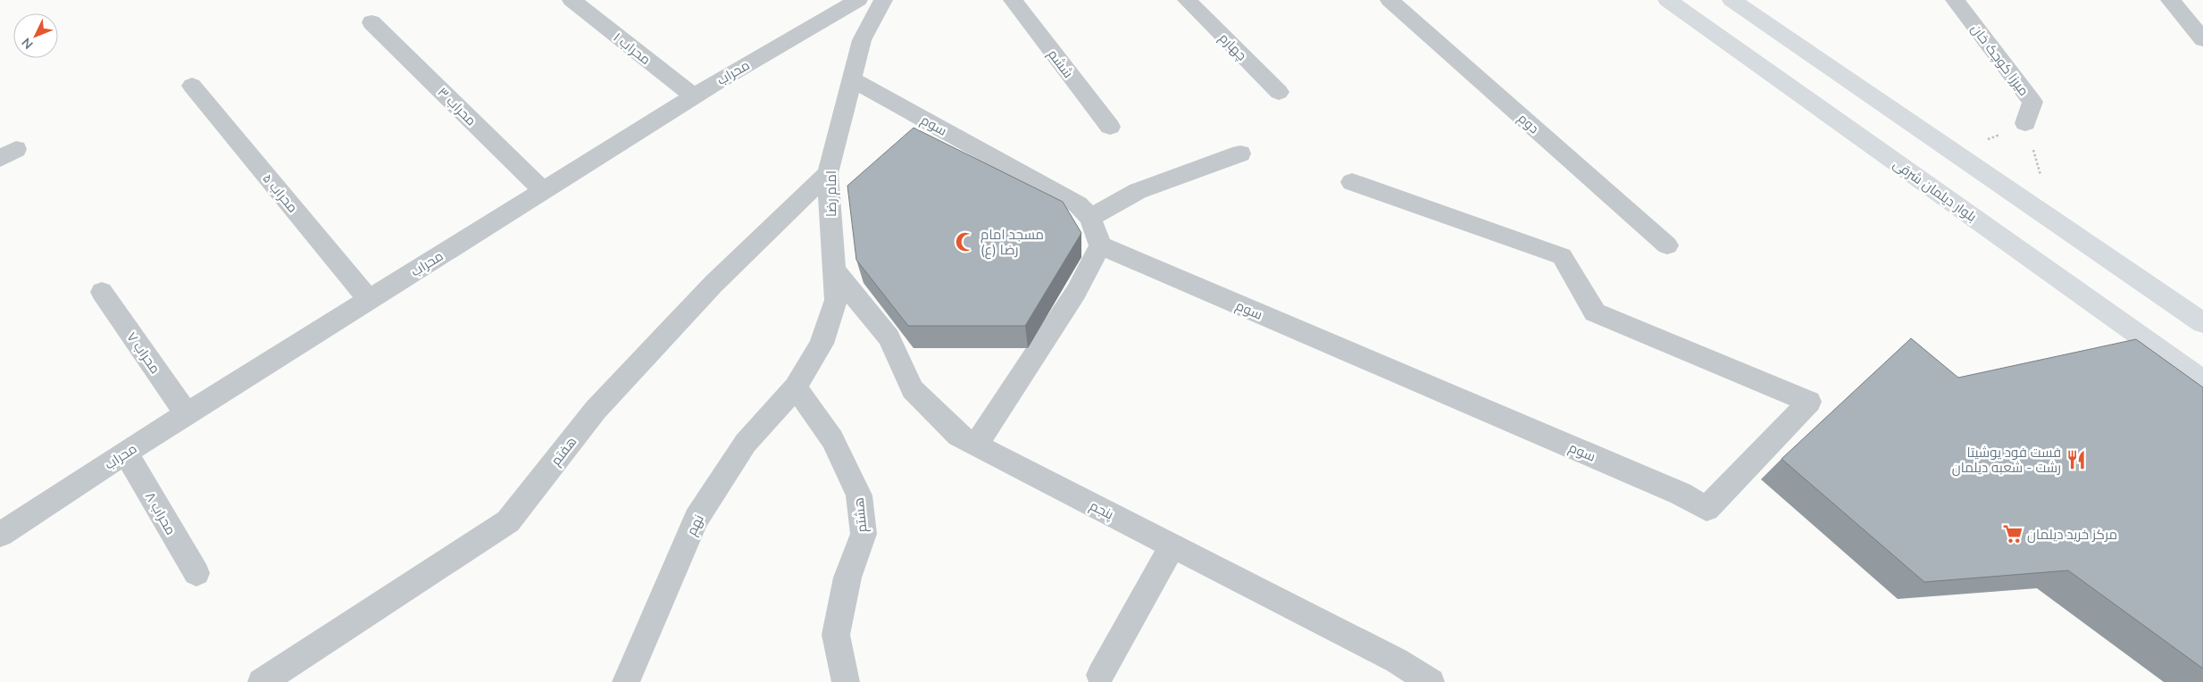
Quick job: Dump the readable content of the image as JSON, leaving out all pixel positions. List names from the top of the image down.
{
  "streets": {
    "main road": ["بلوار دیلمان شرقی"],
    "street": [
      "چهارم",
      "محراب ۱",
      "میرزا کوچک خان",
      "ششم",
      "محراب",
      "محراب ۳",
      "دوم",
      "سوم",
      "محراب ۵",
      "امام رضا",
      "محراب ۷",
      "هفتم",
      "پنجم",
      "محراب ۸",
      "هشتم",
      "نهم"
    ]
  },
  "crossings": [
    ["محراب ۱", "محراب"],
    ["محراب", "محراب ۳"],
    ["محراب", "محراب ۵"],
    ["محراب", "محراب ۷"],
    ["محراب", "محراب ۸"],
    ["سوم", "امام رضا"],
    ["امام رضا", "هفتم"],
    ["امام رضا", "پنجم"],
    ["امام رضا", "هشتم"],
    ["امام رضا", "نهم"],
    ["هشتم", "نهم"]
  ],
  "places": {
    "mosque": ["مسجد امام رضا (ع)"],
    "restaurant": ["فست فود یوشیتا رشت - شعبه دیلمان"],
    "supermarket": ["مرکز خرید دیلمان"]
  },
  "north": "bottom left"
}
